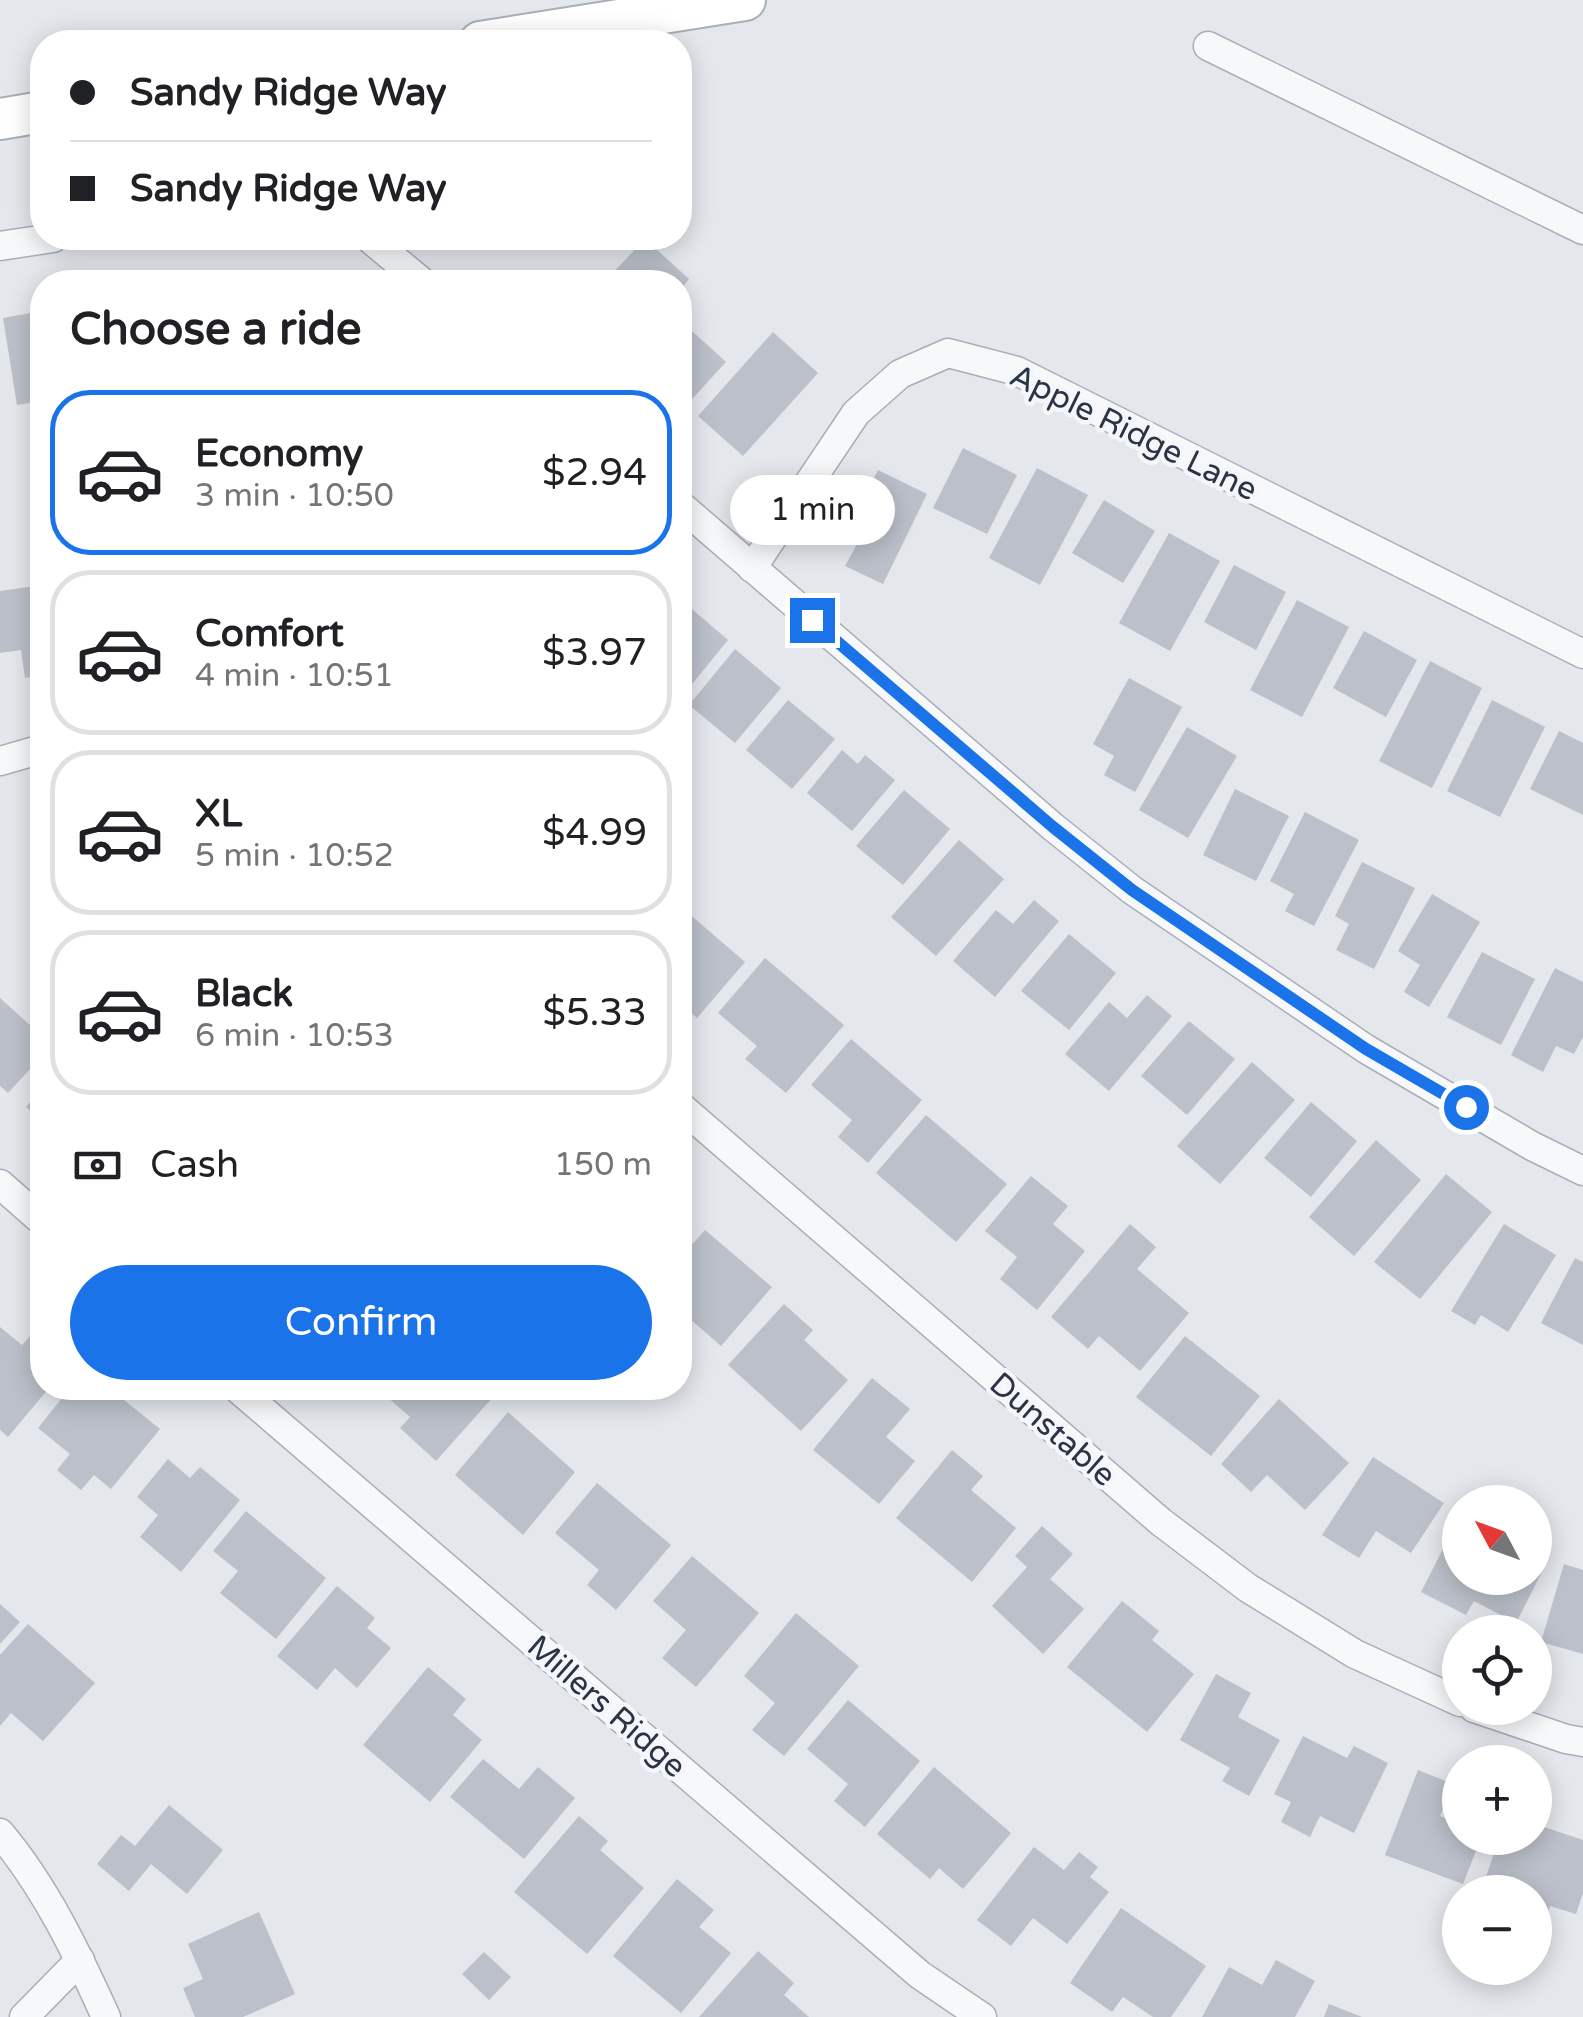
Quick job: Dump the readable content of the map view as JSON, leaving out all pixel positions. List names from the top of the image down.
{
  "streets": {
    "street": ["Apple Ridge Lane", "Dunstable", "Millers Ridge"]
  },
  "north": "top left",
  "page": {
    "banner": ["Sandy Ridge Way", "Sandy Ridge Way"],
    "heading": "Choose a ride",
    "list": [
      {
        "name": "Economy",
        "note": "3 min · 10:50",
        "value": "$2.94"
      },
      {
        "name": "Comfort",
        "note": "4 min · 10:51",
        "value": "$3.97"
      },
      {
        "name": "XL",
        "note": "5 min · 10:52",
        "value": "$4.99"
      },
      {
        "name": "Black",
        "note": "6 min · 10:53",
        "value": "$5.33"
      }
    ],
    "bubble": "1 min",
    "pay": ["Cash", "150 m"],
    "buttons": "Confirm",
    "map_buttons": ["+", "−"]
  }
}
